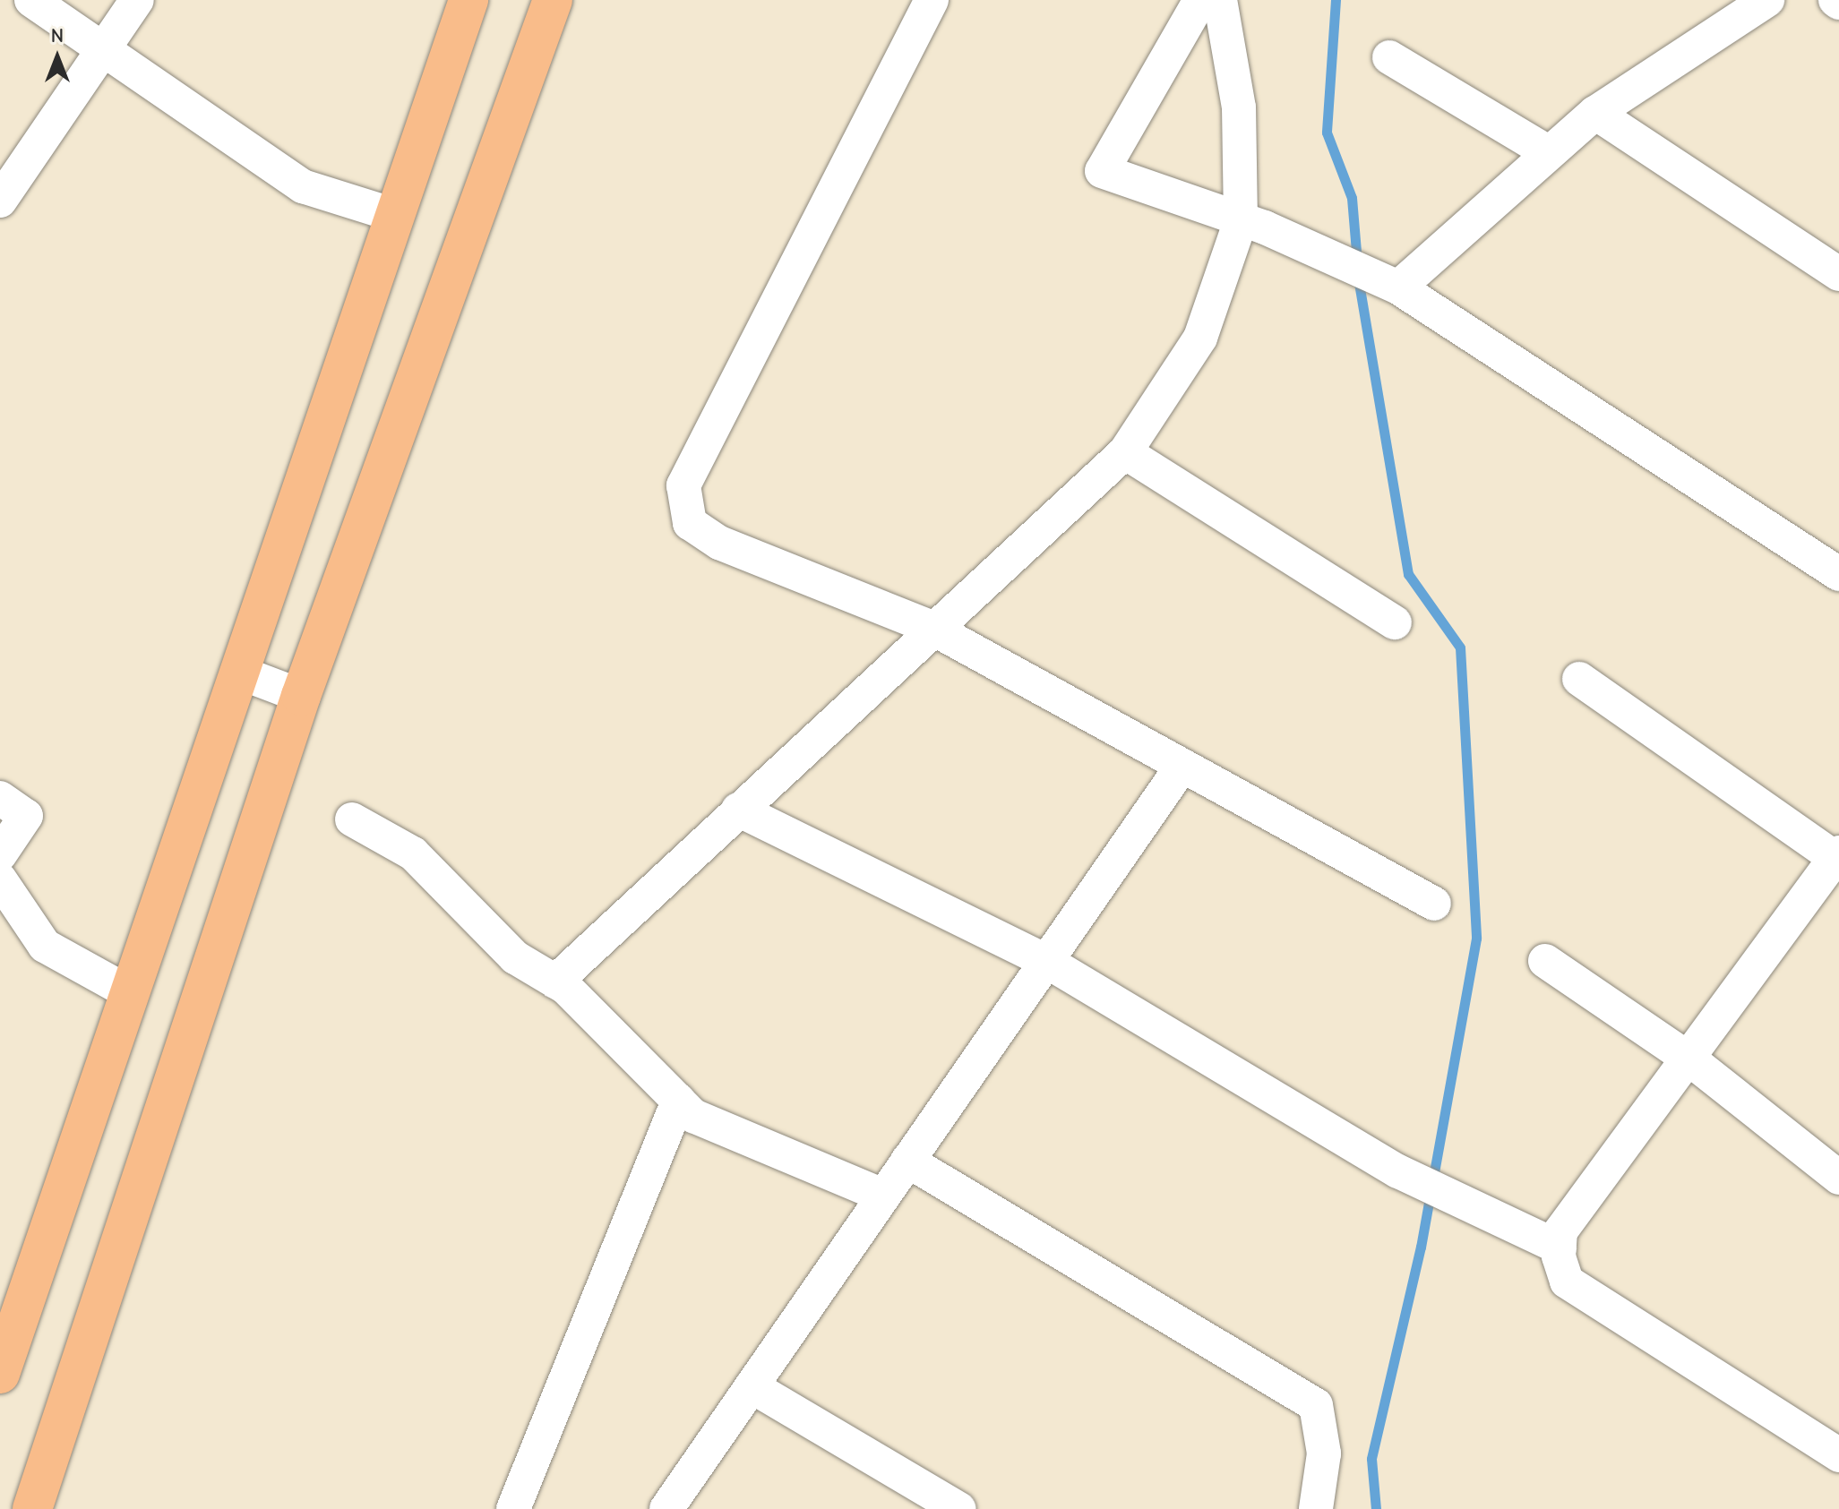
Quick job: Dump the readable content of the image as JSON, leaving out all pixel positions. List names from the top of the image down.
{
  "north": "top"
}
